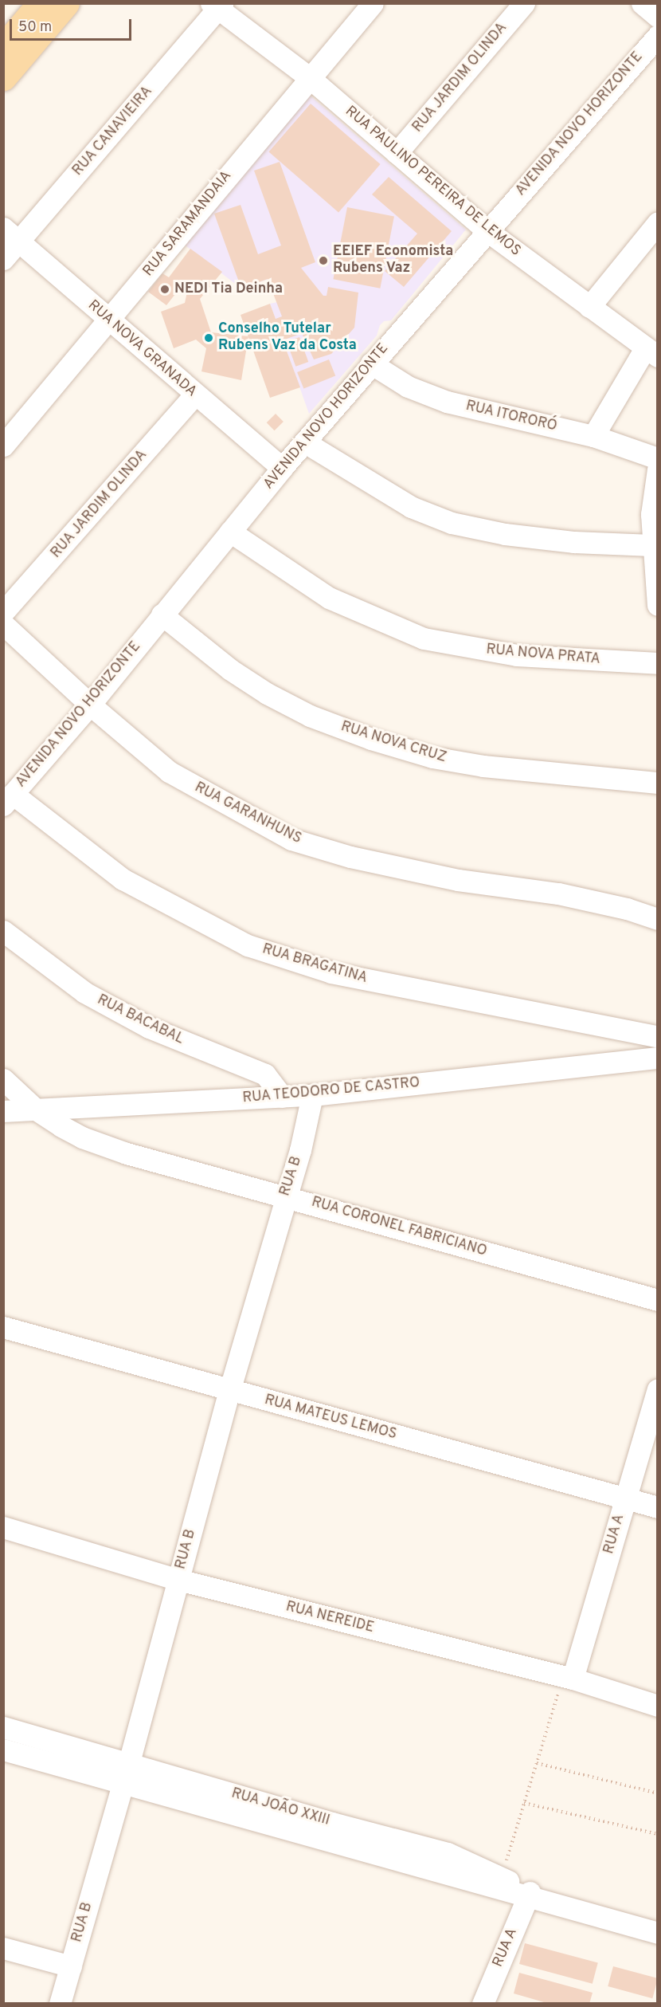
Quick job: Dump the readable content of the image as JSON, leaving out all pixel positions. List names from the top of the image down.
{
  "streets": {
    "street": [
      "RUA JARDIM OLINDA",
      "AVENIDA NOVO HORIZONTE",
      "RUA CANAVIEIRA",
      "RUA PAULINO PEREIRA DE LEMOS",
      "RUA SARAMANDAIA",
      "RUA NOVA GRANADA",
      "RUA ITORORÓ",
      "RUA NOVA PRATA",
      "RUA NOVA CRUZ",
      "RUA GARANHUNS",
      "RUA BRAGATINA",
      "RUA BACABAL",
      "RUA TEODORO DE CASTRO",
      "RUA B",
      "RUA CORONEL FABRICIANO",
      "RUA MATEUS LEMOS",
      "RUA A",
      "RUA NEREIDE",
      "RUA JOÃO XXIII"
    ]
  },
  "crossings": [
    ["RUA JARDIM OLINDA", "RUA PAULINO PEREIRA DE LEMOS"],
    ["RUA JARDIM OLINDA", "RUA NOVA GRANADA"],
    ["AVENIDA NOVO HORIZONTE", "RUA PAULINO PEREIRA DE LEMOS"],
    ["AVENIDA NOVO HORIZONTE", "RUA NOVA GRANADA"],
    ["AVENIDA NOVO HORIZONTE", "RUA ITORORÓ"],
    ["AVENIDA NOVO HORIZONTE", "RUA NOVA PRATA"],
    ["AVENIDA NOVO HORIZONTE", "RUA NOVA CRUZ"],
    ["AVENIDA NOVO HORIZONTE", "RUA GARANHUNS"],
    ["AVENIDA NOVO HORIZONTE", "RUA BRAGATINA"],
    ["RUA CANAVIEIRA", "RUA PAULINO PEREIRA DE LEMOS"],
    ["RUA CANAVIEIRA", "RUA NOVA GRANADA"],
    ["RUA PAULINO PEREIRA DE LEMOS", "RUA SARAMANDAIA"],
    ["RUA SARAMANDAIA", "RUA NOVA GRANADA"],
    ["RUA BACABAL", "RUA TEODORO DE CASTRO"],
    ["RUA TEODORO DE CASTRO", "RUA B"],
    ["RUA TEODORO DE CASTRO", "RUA CORONEL FABRICIANO"],
    ["RUA B", "RUA CORONEL FABRICIANO"],
    ["RUA B", "RUA MATEUS LEMOS"],
    ["RUA B", "RUA NEREIDE"],
    ["RUA B", "RUA JOÃO XXIII"],
    ["RUA MATEUS LEMOS", "RUA A"],
    ["RUA A", "RUA NEREIDE"],
    ["RUA A", "RUA JOÃO XXIII"]
  ],
  "places": ["EEIEF Economista Rubens Vaz", "NEDI Tia Deinha", "Conselho Tutelar Rubens Vaz da Costa"],
  "scale_bar": "50 m"
}
